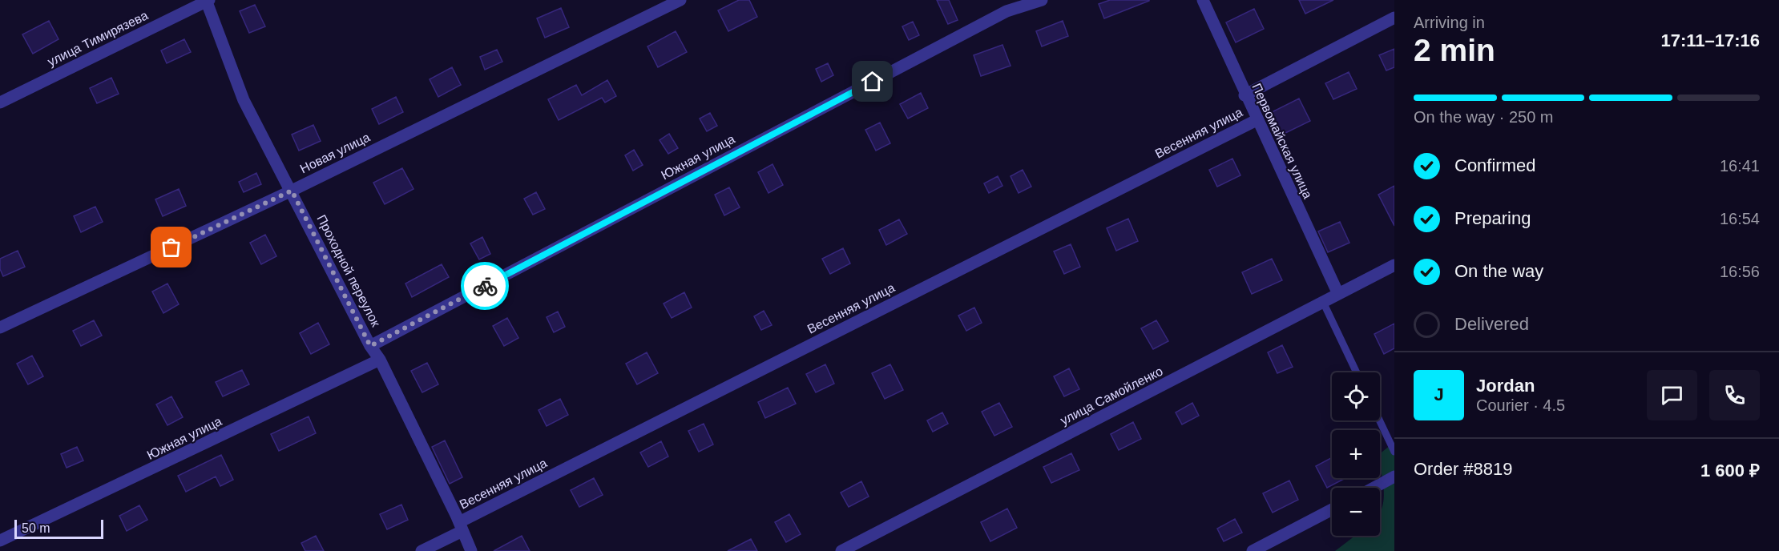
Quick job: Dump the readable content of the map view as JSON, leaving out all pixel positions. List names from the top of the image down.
{
  "streets": {
    "street": [
      "улица Тимирязева",
      "Весенняя улица",
      "Первомайская улица",
      "Новая улица",
      "Южная улица",
      "Проходной переулок",
      "улица Самойленко"
    ]
  },
  "crossings": [
    ["улица Тимирязева", "Проходной переулок"],
    ["Весенняя улица", "Первомайская улица"],
    ["Весенняя улица", "Проходной переулок"],
    ["Первомайская улица", "улица Самойленко"],
    ["Новая улица", "Проходной переулок"],
    ["Южная улица", "Проходной переулок"]
  ],
  "scale_bar": "50 m",
  "page": {
    "heading": ["2 min", "Arriving in", "17:11–17:16"],
    "panel": [
      "Jordan",
      "Courier · 4.5",
      "Order #8819",
      "1 600 ₽"
    ],
    "bar": "On the way · 250 m",
    "list": [
      ["Confirmed", "16:41"],
      ["Preparing", "16:54"],
      ["On the way", "16:56"],
      "Delivered"
    ],
    "round": "J",
    "map_buttons": ["+", "−"],
    "scale": "50 m"
  }
}
